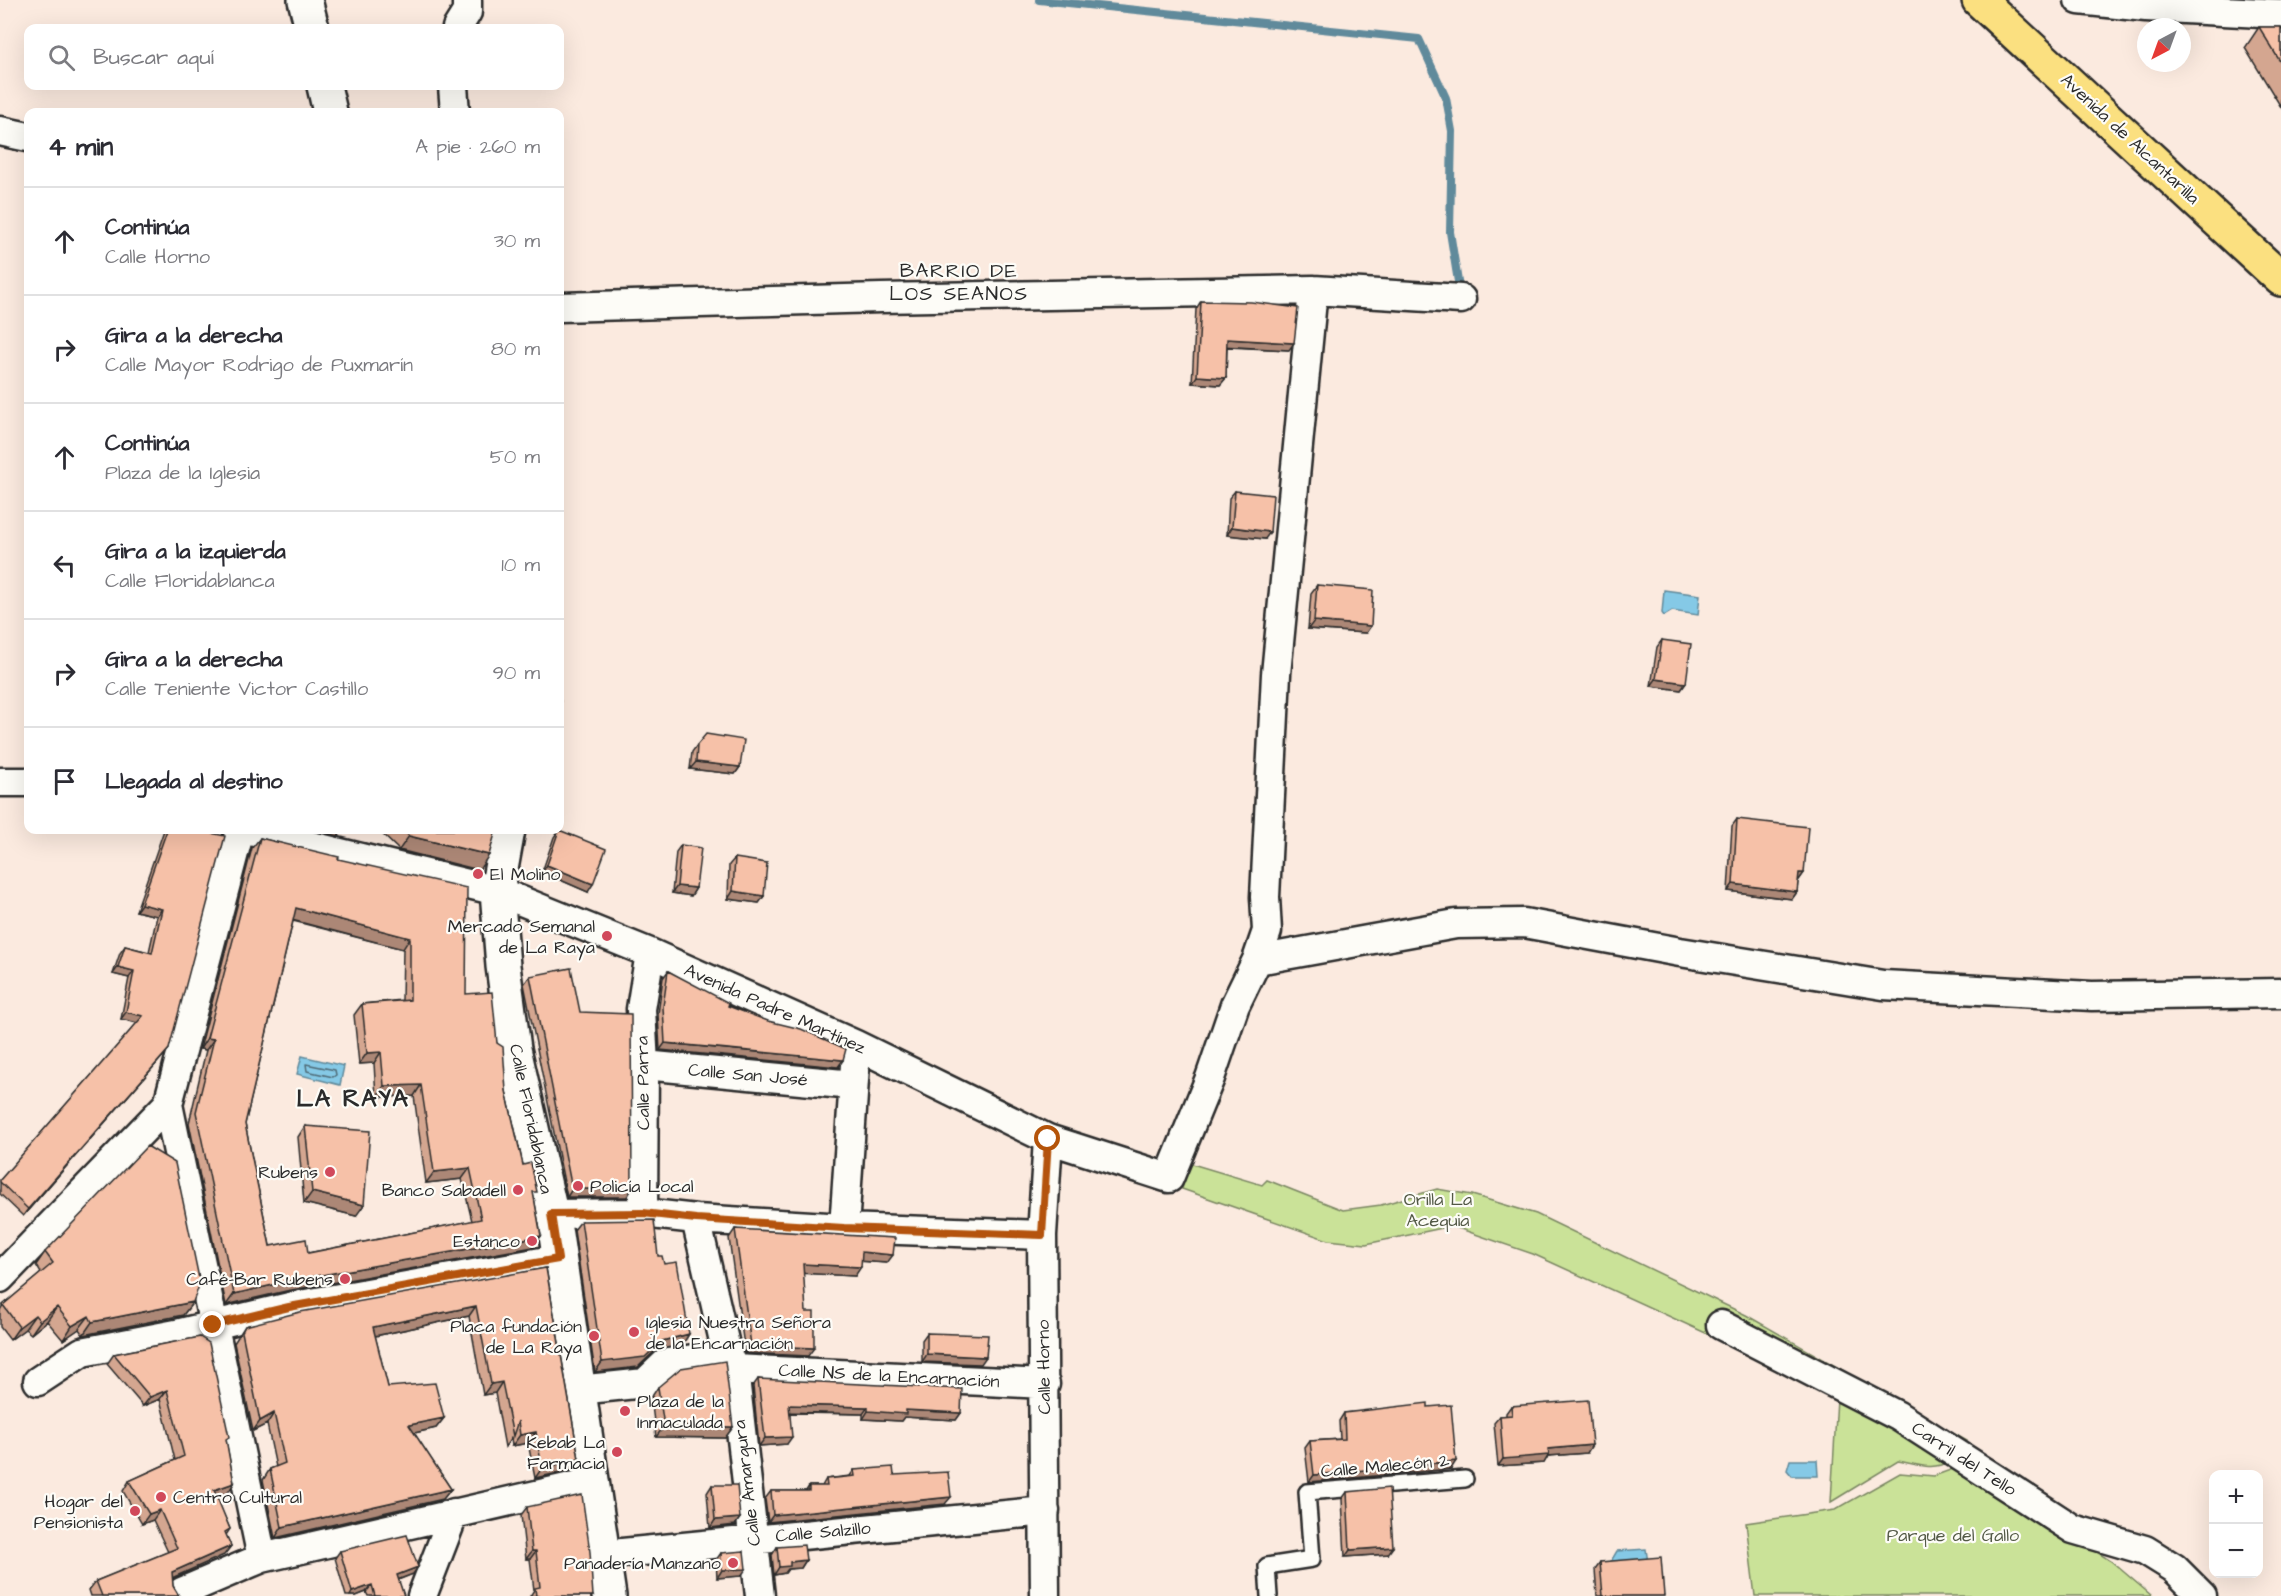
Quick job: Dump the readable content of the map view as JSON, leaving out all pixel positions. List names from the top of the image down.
{
  "streets": {
    "main road": ["Avenida de Alcantarilla", "Calle Floridablanca"],
    "street": [
      "Avenida Padre Martínez",
      "Calle San José",
      "Calle Parra",
      "Calle Horno",
      "Calle NS de la Encarnación",
      "Carril del Tello",
      "Calle Amargura",
      "Calle Salzillo"
    ],
    "lane": ["Calle Malecón 2"]
  },
  "crossings": [
    ["Avenida Padre Martínez", "Calle Parra"],
    ["Avenida Padre Martínez", "Calle Floridablanca"],
    ["Avenida Padre Martínez", "Calle Horno"],
    ["Calle San José", "Calle Parra"],
    ["Calle Floridablanca", "Calle NS de la Encarnación"],
    ["Calle Floridablanca", "Calle Salzillo"],
    ["Calle Horno", "Calle NS de la Encarnación"],
    ["Calle Horno", "Calle Salzillo"],
    ["Calle NS de la Encarnación", "Calle Amargura"],
    ["Calle Amargura", "Calle Salzillo"]
  ],
  "districts": ["BARRIO DE LOS SEANOS", "LA RAYA"],
  "parks": ["Orilla La Acequia", "Parque del Gallo"],
  "places": [
    "El Molino",
    "Mercado Semanal de La Raya",
    "Rubens",
    "Policía Local",
    "Banco Sabadell",
    "Estanco",
    "Café-Bar Rubens",
    "Iglesia Nuestra Señora de la Encarnación",
    "Placa fundación de La Raya",
    "Plaza de la Inmaculada",
    "Kebab La Farmacia",
    "Centro Cultural",
    "Hogar del Pensionista",
    "Panadería Manzano"
  ],
  "north": "bottom left",
  "page": {
    "search": "Buscar aquí",
    "heading": ["4 min", "A pie · 260 m"],
    "list": [
      ["Continúa", "Calle Horno", "30 m"],
      ["Gira a la derecha", "Calle Mayor Rodrigo de Puxmarín", "80 m"],
      ["Continúa", "Plaza de la Iglesia", "50 m"],
      ["Gira a la izquierda", "Calle Floridablanca", "10 m"],
      ["Gira a la derecha", "Calle Teniente Victor Castillo", "90 m"],
      "Llegada al destino"
    ],
    "map_buttons": ["+", "−"]
  }
}
